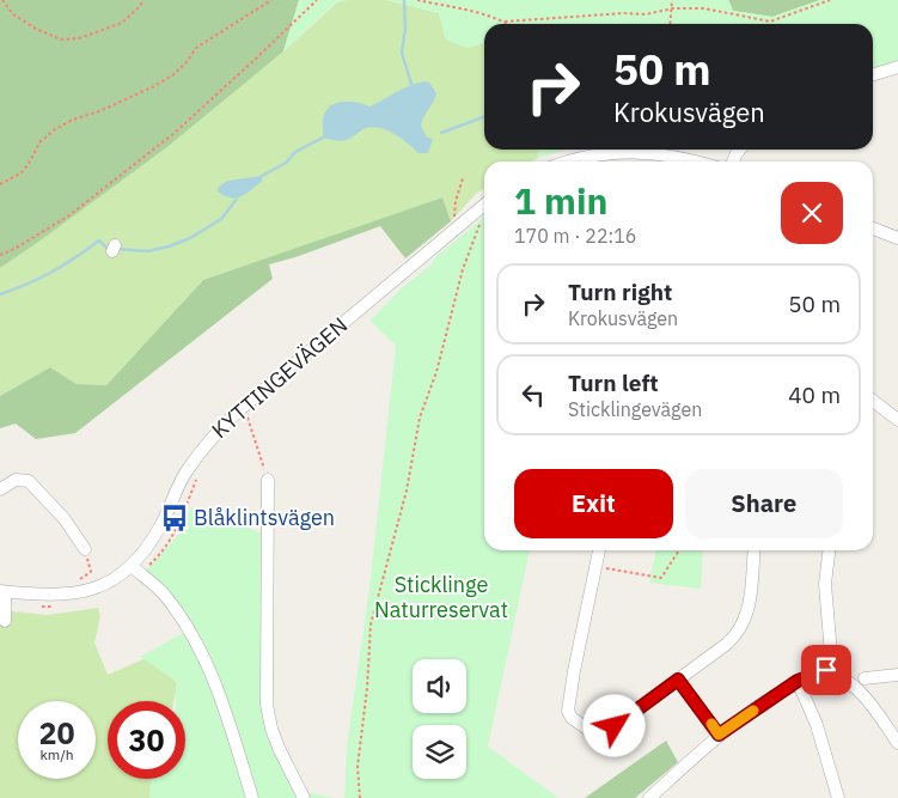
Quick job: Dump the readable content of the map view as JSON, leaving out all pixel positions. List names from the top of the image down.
{
  "streets": {
    "street": ["KYTTINGEVÄGEN"]
  },
  "parks": ["Sticklinge Naturreservat"],
  "places": {
    "bus stop": ["Blåklintsvägen"]
  },
  "page": {
    "turn": ["50 m", "Krokusvägen"],
    "heading": ["1 min", "170 m · 22:16"],
    "list": [
      {
        "name": "Turn right",
        "note": "Krokusvägen",
        "value": "50 m"
      },
      {
        "name": "Turn left",
        "note": "Sticklingevägen",
        "value": "40 m"
      }
    ],
    "buttons": ["Exit", "Share"],
    "speed": "20 km/h",
    "limit": "30"
  }
}
